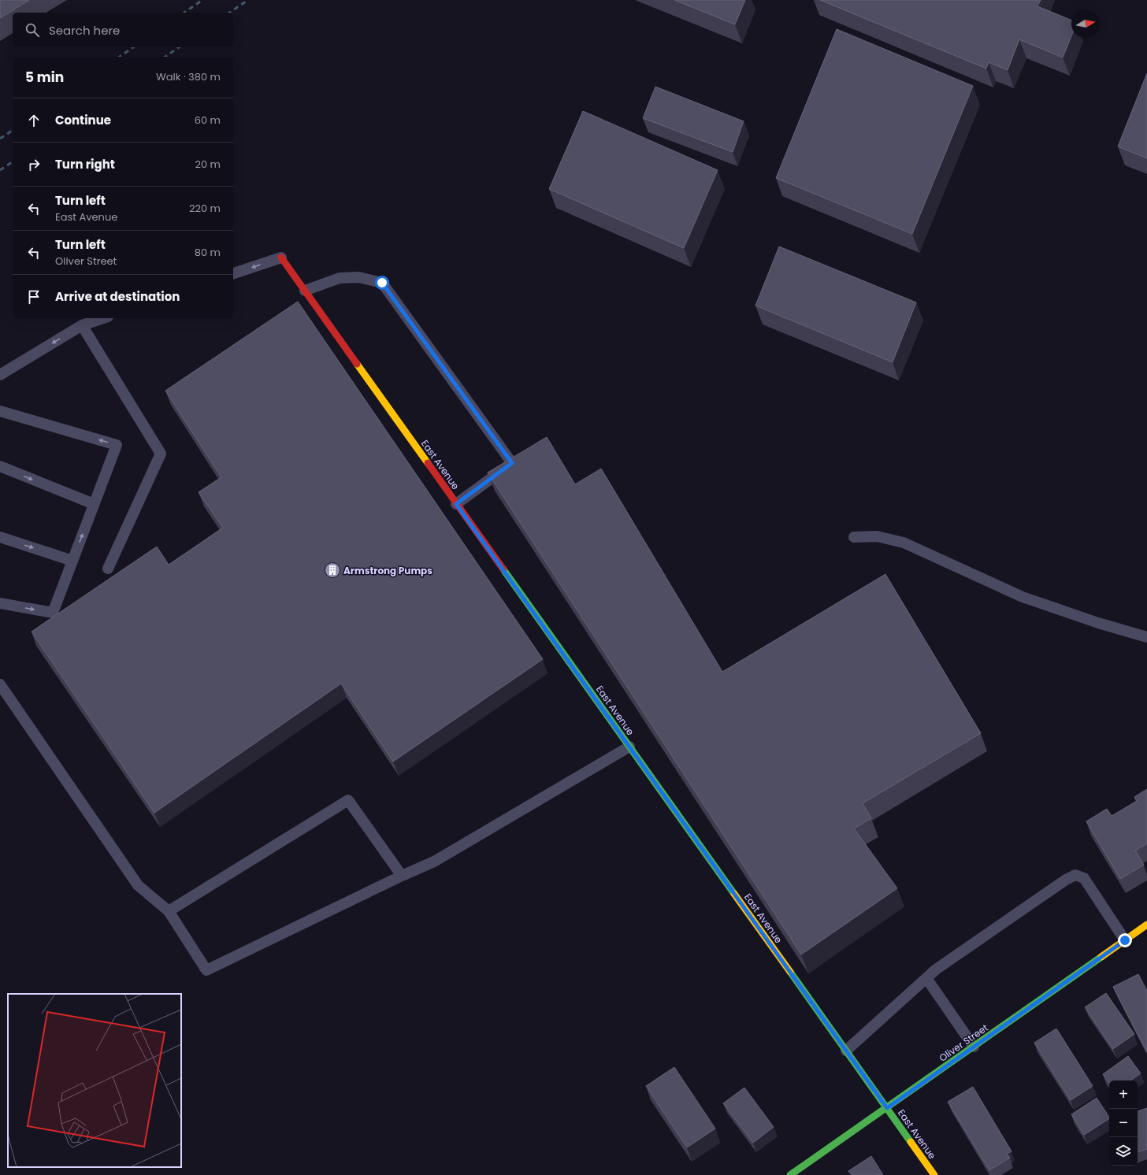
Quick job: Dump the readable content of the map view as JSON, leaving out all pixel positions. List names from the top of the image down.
{
  "streets": {
    "street": ["East Avenue", "Oliver Street"]
  },
  "crossings": [
    ["East Avenue", "Oliver Street"]
  ],
  "places": {
    "building": ["Armstrong Pumps"]
  },
  "north": "right",
  "page": {
    "search": "Search here",
    "heading": ["5 min", "Walk · 380 m"],
    "list": [
      ["Continue", "60 m"],
      ["Turn right", "20 m"],
      ["Turn left", "East Avenue", "220 m"],
      ["Turn left", "Oliver Street", "80 m"],
      "Arrive at destination"
    ],
    "map_buttons": ["+", "−"]
  }
}
